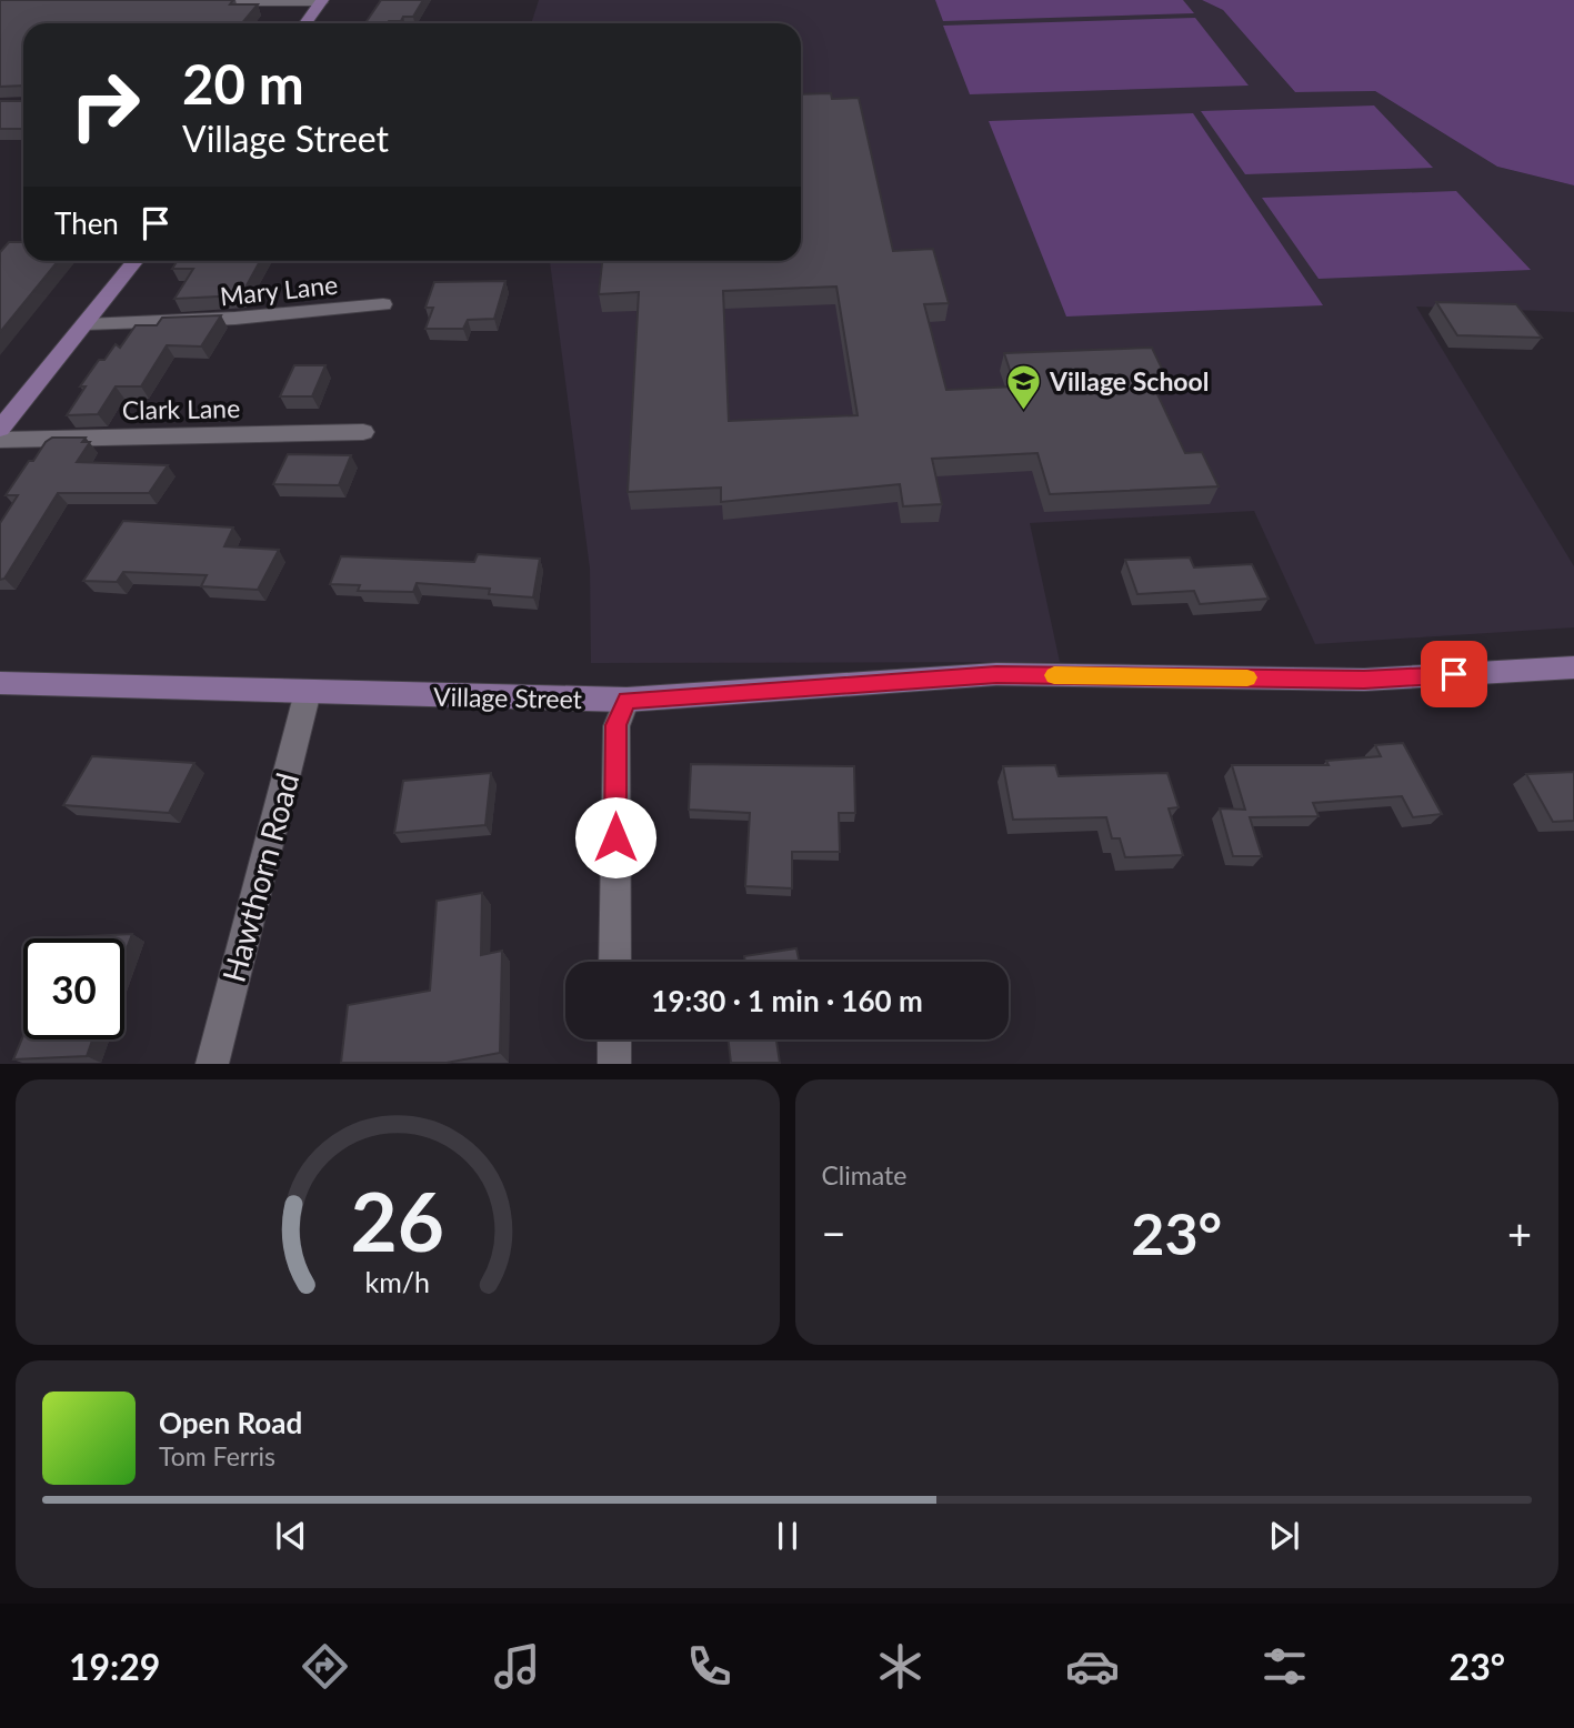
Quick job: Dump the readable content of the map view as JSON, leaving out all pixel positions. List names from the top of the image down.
{
  "streets": {
    "main road": ["Village Street"],
    "street": ["Mary Lane", "Clark Lane", "Hawthorn Road"]
  },
  "crossings": [
    ["Village Street", "Hawthorn Road"]
  ],
  "places": {
    "school or university": ["Village School"]
  },
  "page": {
    "turn": ["20 m", "Village Street"],
    "then": "Then",
    "limit": "30",
    "trip": "19:30 · 1 min · 160 m",
    "tile": "Climate",
    "heat": ["−", "23°", "+"],
    "song": ["Open Road", "Tom Ferris"],
    "tabs": ["19:29", "23°"],
    "gauge": ["26", "km/h"]
  }
}
